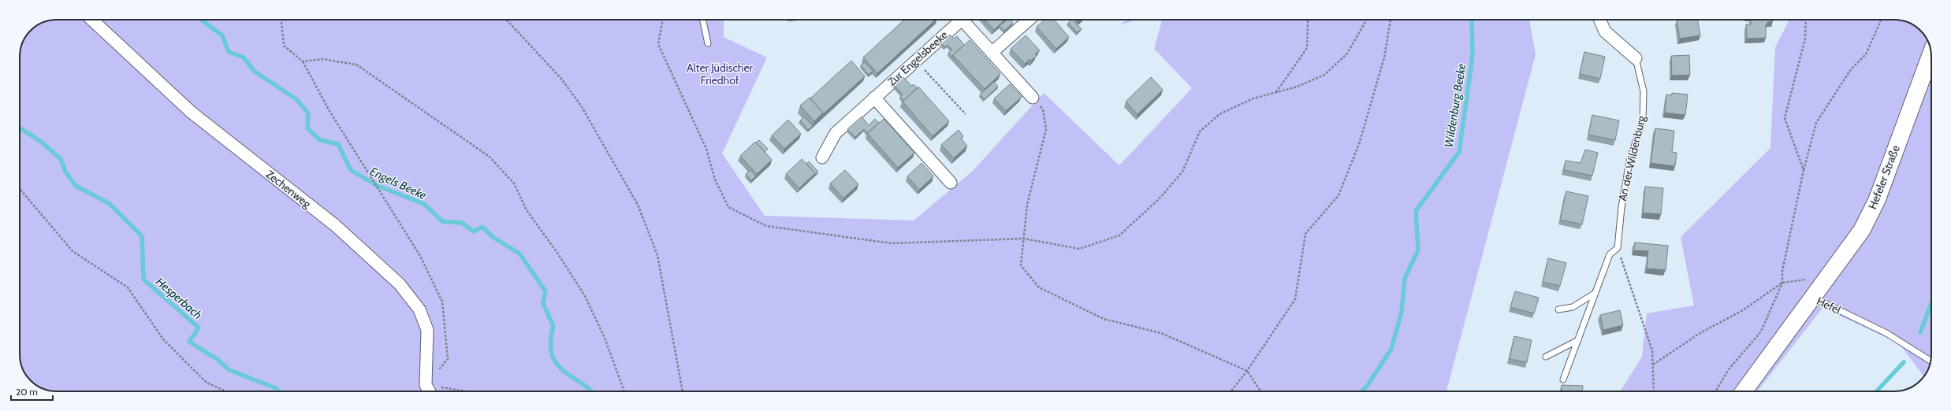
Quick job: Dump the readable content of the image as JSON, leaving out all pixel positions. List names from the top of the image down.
{
  "streets": {
    "main road": ["Hefeler Straße", "Hefel"],
    "street": ["Zur Engelsbeeke", "An der Wildenburg", "Zechenweg"]
  },
  "crossings": [
    ["Hefeler Straße", "Hefel"]
  ],
  "water": ["Wildenburg Beeke", "Engels Beeke", "Hesperbach"],
  "parks": ["Alter Jüdischer Friedhof"],
  "scale_bar": "20 m"
}
